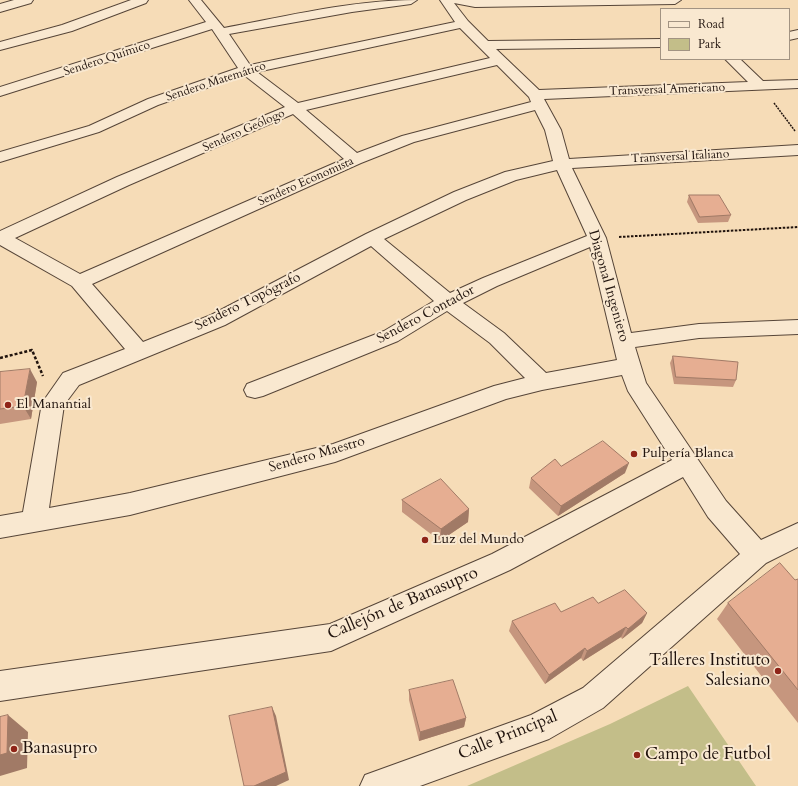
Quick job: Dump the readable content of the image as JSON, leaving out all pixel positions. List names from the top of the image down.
{
  "streets": {
    "street": [
      "Sendero Químico",
      "Sendero Matemático",
      "Transversal Americano",
      "Sendero Geólogo",
      "Transversal Italiano",
      "Sendero Economista",
      "Diagonal Ingeniero",
      "Sendero Topógrafo",
      "Sendero Contador",
      "Sendero Maestro",
      "Callejón de Banasupro",
      "Calle Principal"
    ]
  },
  "crossings": [
    ["Sendero Matemático", "Diagonal Ingeniero"],
    ["Transversal Americano", "Sendero Economista"],
    ["Transversal Americano", "Diagonal Ingeniero"],
    ["Sendero Geólogo", "Diagonal Ingeniero"],
    ["Transversal Italiano", "Diagonal Ingeniero"],
    ["Transversal Italiano", "Sendero Topógrafo"],
    ["Sendero Economista", "Diagonal Ingeniero"],
    ["Diagonal Ingeniero", "Sendero Topógrafo"],
    ["Diagonal Ingeniero", "Sendero Contador"],
    ["Diagonal Ingeniero", "Sendero Maestro"],
    ["Diagonal Ingeniero", "Callejón de Banasupro"],
    ["Diagonal Ingeniero", "Calle Principal"]
  ],
  "places": [
    "El Manantial",
    "Pulpería Blanca",
    "Luz del Mundo",
    "Talleres Instituto Salesiano",
    "Banasupro",
    "Campo de Futbol"
  ],
  "legend": ["Road", "Park"]
}
